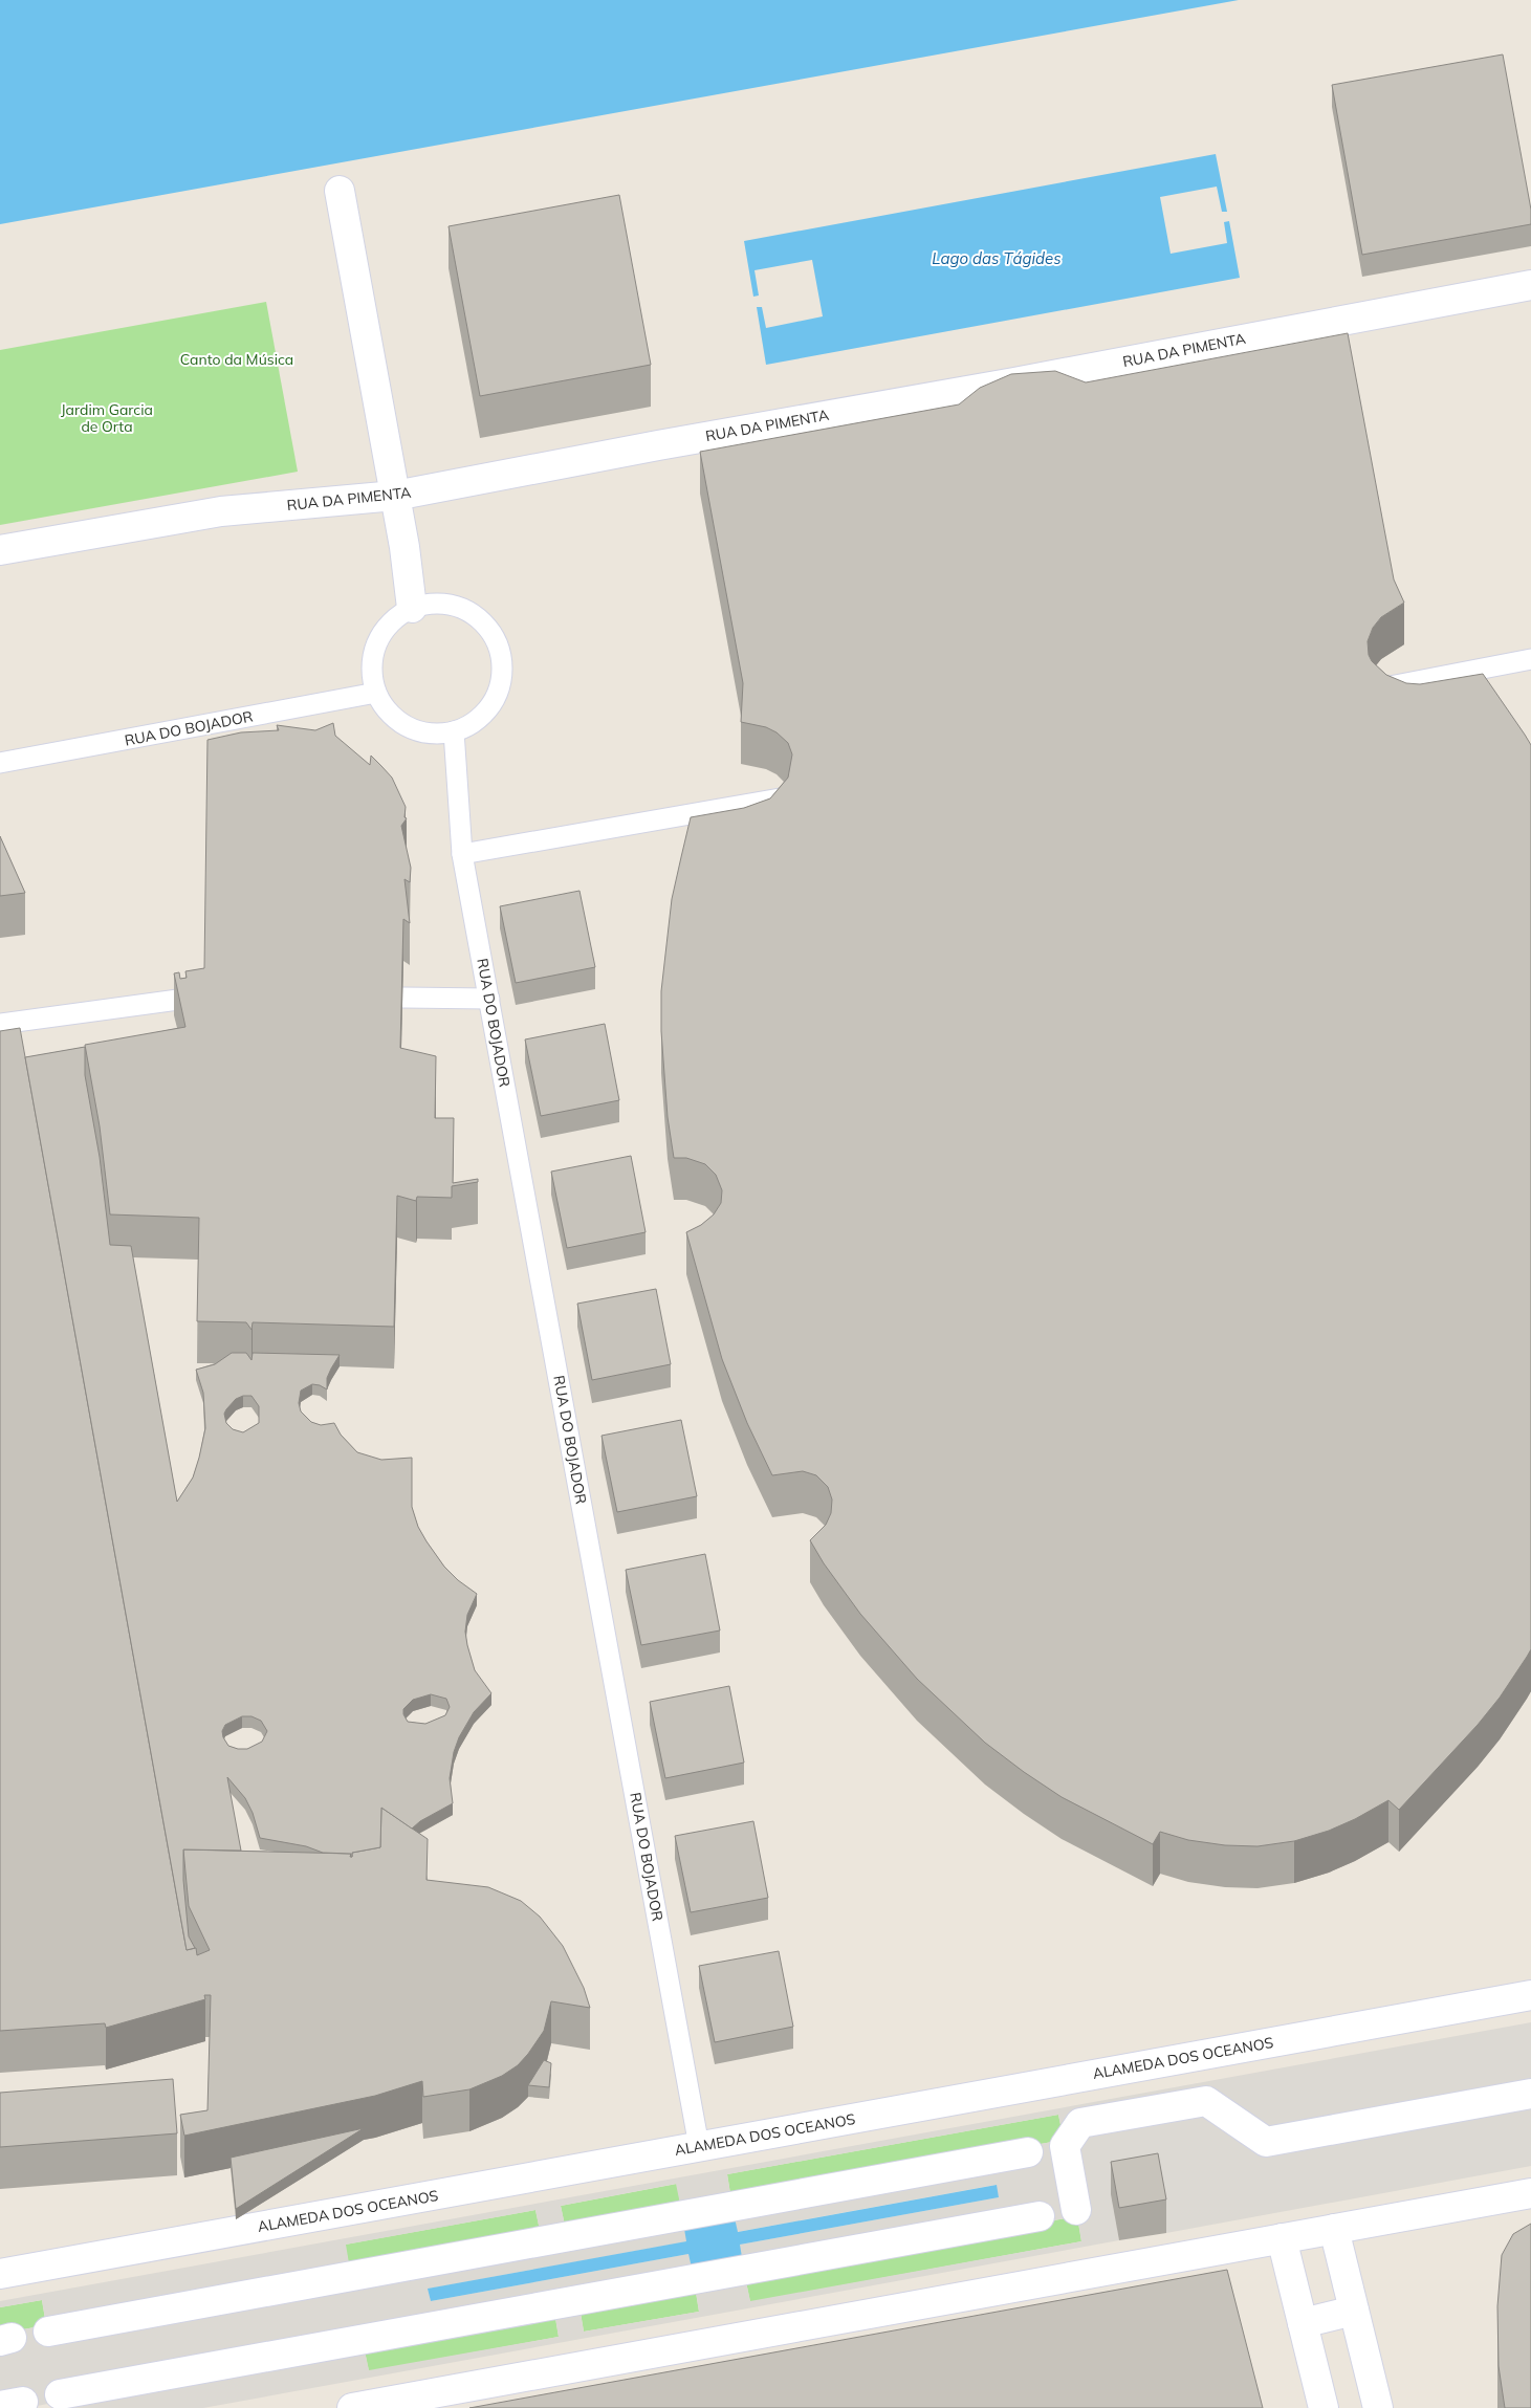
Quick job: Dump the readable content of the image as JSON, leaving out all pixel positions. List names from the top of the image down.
{
  "streets": {
    "street": ["RUA DA PIMENTA", "ALAMEDA DOS OCEANOS"],
    "lane": ["RUA DO BOJADOR"]
  },
  "crossings": [
    ["RUA DO BOJADOR", "ALAMEDA DOS OCEANOS"]
  ],
  "water": ["Lago das Tágides"],
  "parks": ["Canto da Música", "Jardim Garcia de Orta"]
}
